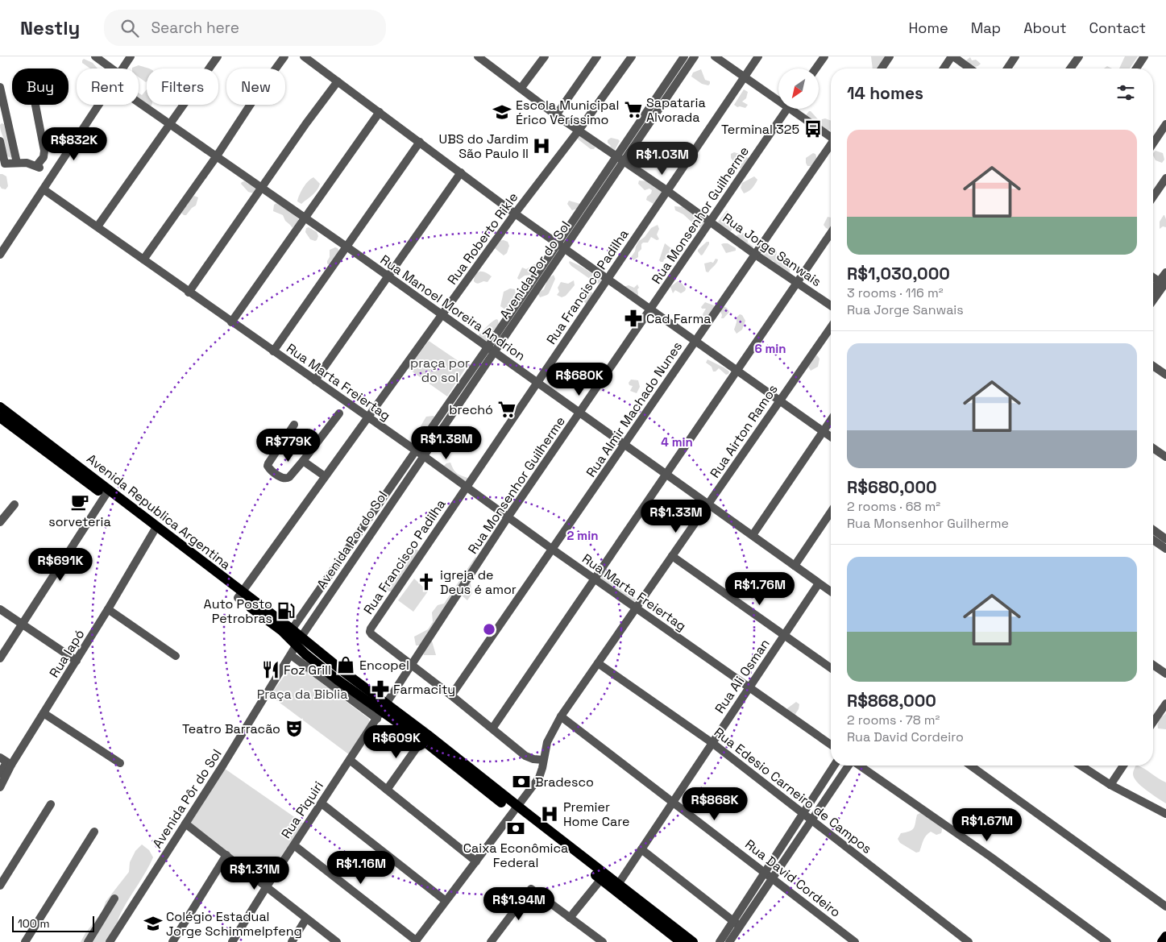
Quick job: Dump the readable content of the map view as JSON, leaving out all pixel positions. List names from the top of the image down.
{
  "streets": {
    "main road": ["Avenida Republica Argentina"],
    "street": [
      "Rua Monsenhor Guilherme",
      "Rua Roberto Rikle",
      "Rua Jorge Sanwais",
      "Avenida Por do Sol",
      "Rua Francisco Padilha",
      "Rua Manoel Moreira Andrion",
      "Rua Marta Freiertag",
      "Rua Almir Machado Nunes",
      "Rua Airton Ramos",
      "Rua Iapó",
      "Rua Ali Osman",
      "Rua Edesio Carneiro de Campos",
      "Avenida Pôr do Sol",
      "Rua Piquiri",
      "Rua David Cordeiro"
    ]
  },
  "crossings": [
    ["Rua Monsenhor Guilherme", "Rua Jorge Sanwais"],
    ["Rua Monsenhor Guilherme", "Rua Francisco Padilha"],
    ["Rua Monsenhor Guilherme", "Rua Manoel Moreira Andrion"],
    ["Rua Monsenhor Guilherme", "Rua Marta Freiertag"],
    ["Rua Monsenhor Guilherme", "Avenida Republica Argentina"],
    ["Rua Monsenhor Guilherme", "Rua Piquiri"],
    ["Rua Roberto Rikle", "Rua Jorge Sanwais"],
    ["Rua Roberto Rikle", "Rua Manoel Moreira Andrion"],
    ["Rua Roberto Rikle", "Rua Marta Freiertag"],
    ["Rua Roberto Rikle", "Avenida Republica Argentina"],
    ["Rua Jorge Sanwais", "Avenida Por do Sol"],
    ["Rua Jorge Sanwais", "Rua Francisco Padilha"],
    ["Rua Jorge Sanwais", "Rua Almir Machado Nunes"],
    ["Avenida Por do Sol", "Rua Manoel Moreira Andrion"],
    ["Avenida Por do Sol", "Rua Marta Freiertag"],
    ["Avenida Por do Sol", "Avenida Republica Argentina"],
    ["Avenida Por do Sol", "Avenida Pôr do Sol"],
    ["Rua Francisco Padilha", "Rua Manoel Moreira Andrion"],
    ["Rua Francisco Padilha", "Rua Marta Freiertag"],
    ["Rua Manoel Moreira Andrion", "Rua Almir Machado Nunes"],
    ["Rua Manoel Moreira Andrion", "Rua Airton Ramos"],
    ["Rua Manoel Moreira Andrion", "Rua Ali Osman"],
    ["Rua Marta Freiertag", "Rua Almir Machado Nunes"],
    ["Rua Marta Freiertag", "Rua Airton Ramos"],
    ["Rua Marta Freiertag", "Rua Ali Osman"],
    ["Rua Airton Ramos", "Rua Edesio Carneiro de Campos"],
    ["Rua Airton Ramos", "Rua David Cordeiro"],
    ["Avenida Republica Argentina", "Rua Iapó"],
    ["Avenida Republica Argentina", "Avenida Pôr do Sol"],
    ["Avenida Republica Argentina", "Rua Piquiri"],
    ["Rua Ali Osman", "Rua Edesio Carneiro de Campos"],
    ["Rua Ali Osman", "Rua David Cordeiro"]
  ],
  "parks": ["praça por do sol", "Praça da Biblia"],
  "places": {
    "supermarket": ["Sapataria Alvorada", "brechó"],
    "school or university": ["Escola Municipal Érico Veríssimo", "Colégio Estadual Jorge Schimmelpfeng"],
    "bus stop": ["Terminal 325"],
    "hospital": ["UBS do Jardim São Paulo II", "Premier Home Care"],
    "pharmacy": ["Cad Farma", "Farmacity"],
    "cafe": ["sorveteria"],
    "church": ["igreja de Deus é amor"],
    "fuel station": ["Auto Posto Petrobras"],
    "shop": ["Encopel"],
    "restaurant": ["Foz Grill"],
    "theatre": ["Teatro Barracão"],
    "bank": ["Bradesco", "Caixa Econômica Federal"]
  },
  "scale_bar": "100 m",
  "north": "bottom left",
  "page": {
    "header": "Nestly",
    "search": "Search here",
    "nav": [
      "Home",
      "Map",
      "About",
      "Contact"
    ],
    "chip": [
      "Buy",
      "Rent",
      "Filters",
      "New"
    ],
    "heading": "14 homes",
    "list": [
      {
        "name": "R$1,030,000",
        "note": "3 rooms · 116 m² · Rua Jorge Sanwais"
      },
      {
        "name": "R$680,000",
        "note": "2 rooms · 68 m² · Rua Monsenhor Guilherme"
      },
      {
        "name": "R$868,000",
        "note": "2 rooms · 78 m² · Rua David Cordeiro"
      }
    ],
    "price": [
      "R$832K",
      "R$1.03M",
      "R$680K",
      "R$1.38M",
      "R$779K",
      "R$1.33M",
      "R$691K",
      "R$1.76M",
      "R$609K",
      "R$868K",
      "R$1.67M",
      "R$1.16M",
      "R$1.31M",
      "R$1.94M"
    ],
    "scale": "100 m"
  },
  "rings": ["6 min", "4 min", "2 min"]
}
